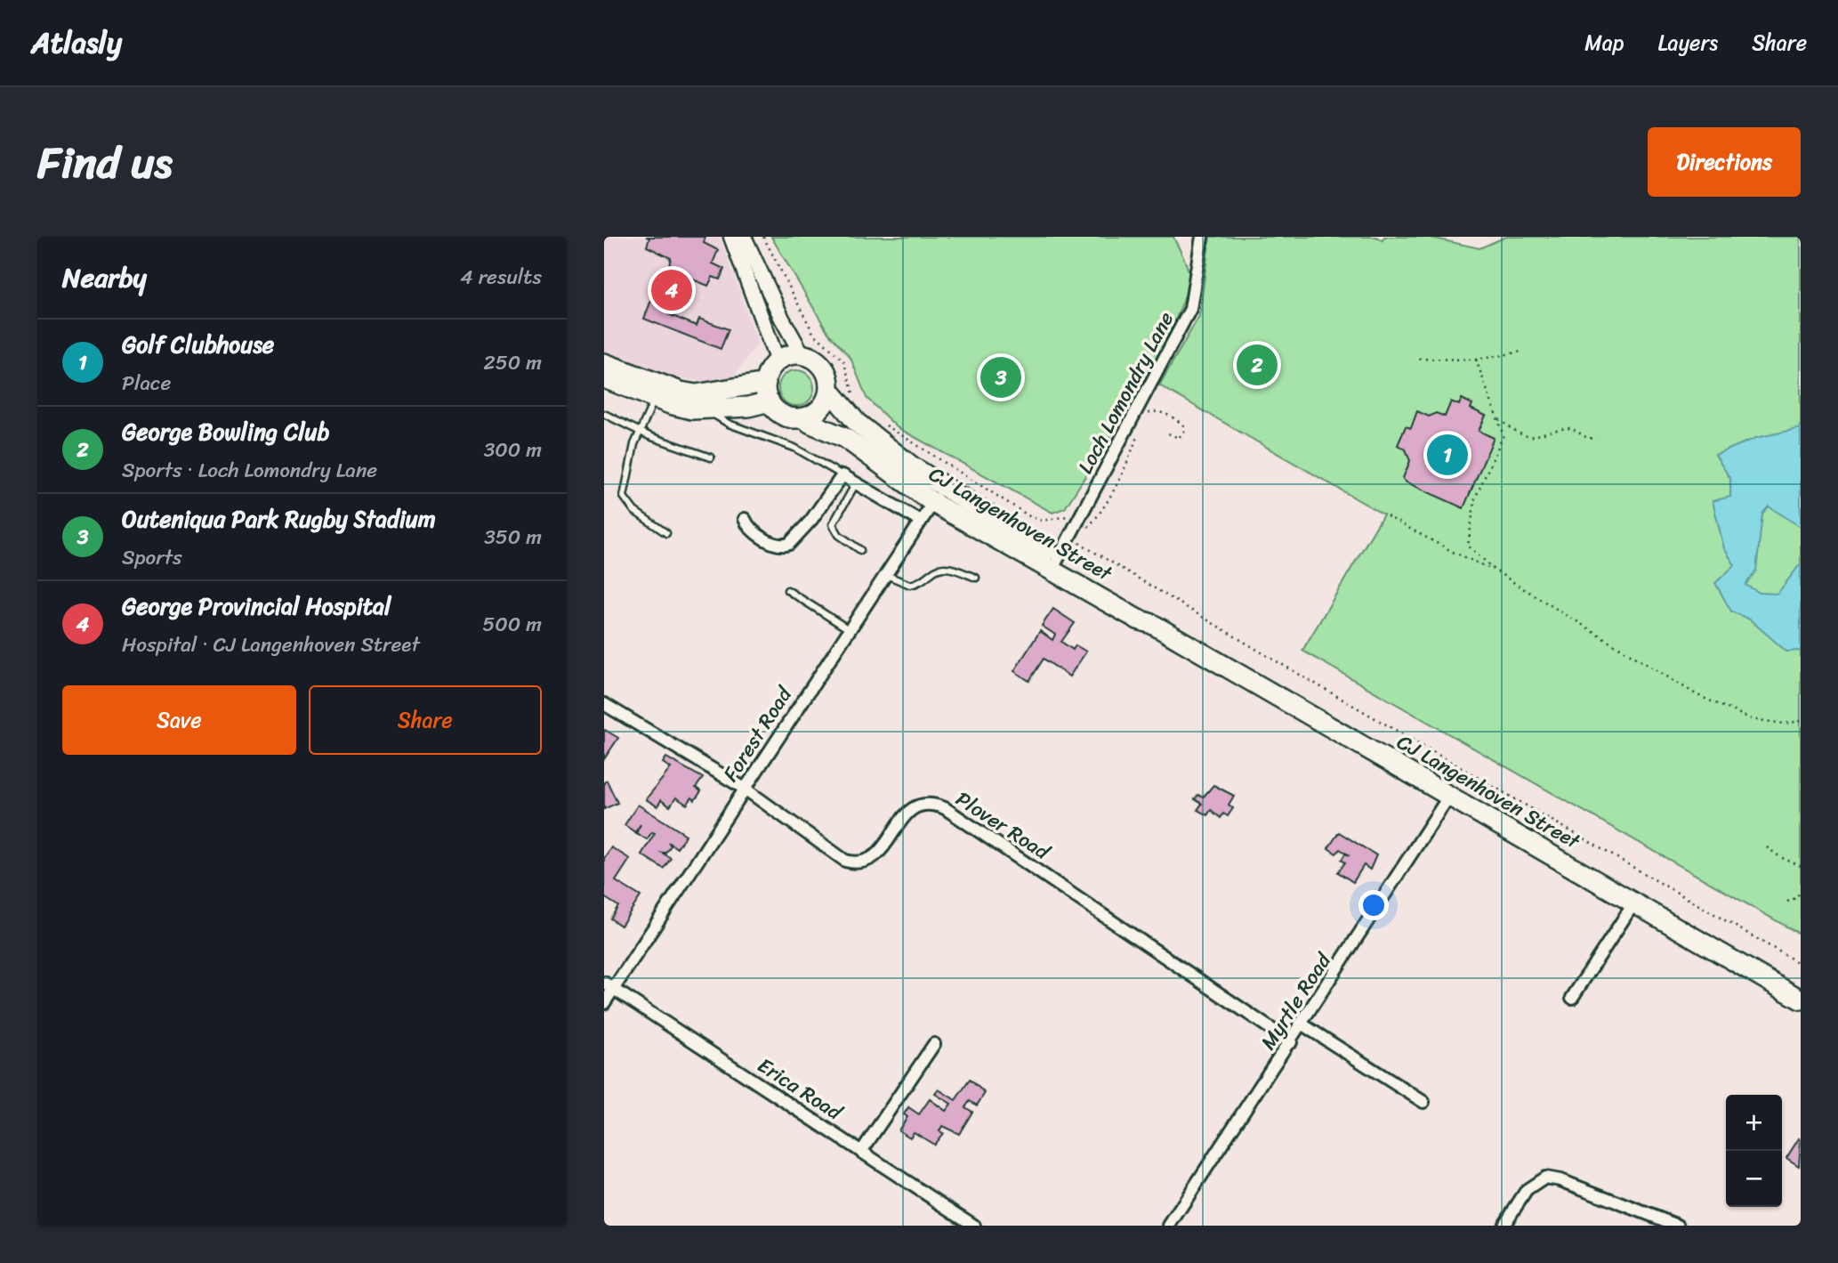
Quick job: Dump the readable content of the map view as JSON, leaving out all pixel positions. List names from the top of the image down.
{
  "streets": {
    "highway": ["CJ Langenhoven Street"],
    "street": [
      "Loch Lomondry Lane",
      "Forest Road",
      "Plover Road",
      "Myrtle Road",
      "Erica Road"
    ]
  },
  "crossings": [
    ["Loch Lomondry Lane", "CJ Langenhoven Street"],
    ["CJ Langenhoven Street", "Forest Road"],
    ["CJ Langenhoven Street", "Myrtle Road"],
    ["Forest Road", "Plover Road"],
    ["Forest Road", "Erica Road"],
    ["Plover Road", "Myrtle Road"]
  ],
  "page": {
    "header": "Atlasly",
    "nav": ["Map", "Layers", "Share"],
    "title": "Find us",
    "buttons": [
      "Directions",
      ["Save", "Share"]
    ],
    "heading": ["Nearby", "4 results"],
    "pins": [
      "4",
      "2",
      "3",
      "1"
    ],
    "list": [
      {
        "mark": "1",
        "name": "Golf Clubhouse",
        "note": "Place",
        "value": "250 m"
      },
      {
        "mark": "2",
        "name": "George Bowling Club",
        "note": "Sports · Loch Lomondry Lane",
        "value": "300 m"
      },
      {
        "mark": "3",
        "name": "Outeniqua Park Rugby Stadium",
        "note": "Sports",
        "value": "350 m"
      },
      {
        "mark": "4",
        "name": "George Provincial Hospital",
        "note": "Hospital · CJ Langenhoven Street",
        "value": "500 m"
      }
    ],
    "map_buttons": ["+", "−"]
  }
}
